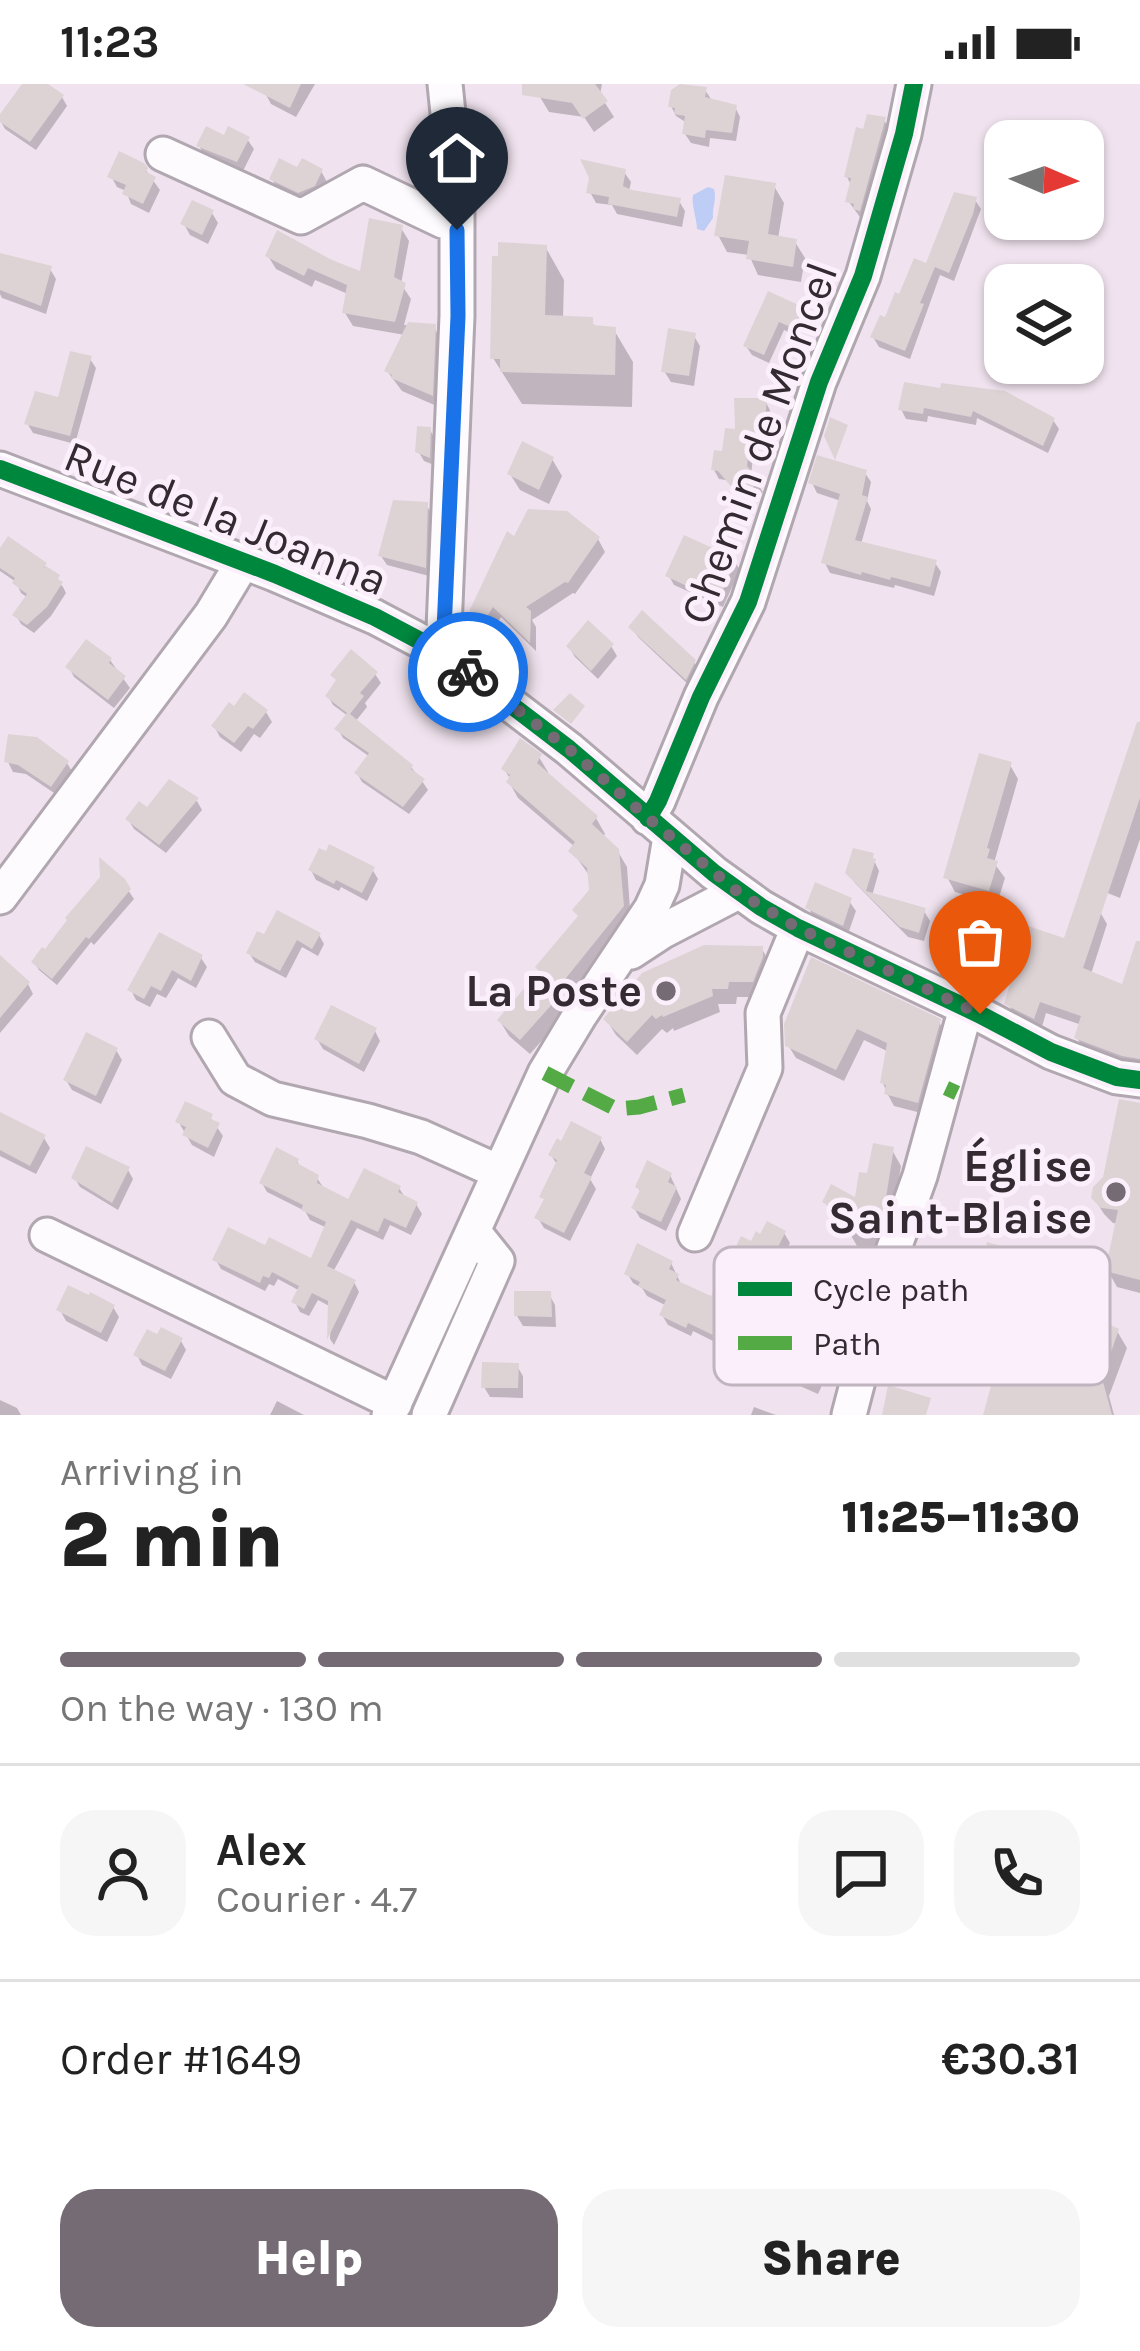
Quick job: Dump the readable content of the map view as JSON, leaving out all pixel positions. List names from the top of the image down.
{
  "streets": {
    "street": ["Chemin de Moncel", "Rue de la Joanna"]
  },
  "crossings": [
    ["Chemin de Moncel", "Rue de la Joanna"]
  ],
  "places": ["La Poste", "Église Saint-Blaise"],
  "legend": ["Cycle path", "Path"],
  "north": "right",
  "page": {
    "status": "11:23",
    "heading": ["2 min", "Arriving in", "11:25–11:30"],
    "panel": [
      "Alex",
      "Courier · 4.7",
      "Order #1649",
      "€30.31"
    ],
    "bar": "On the way · 130 m",
    "buttons": ["Help", "Share"]
  }
}
